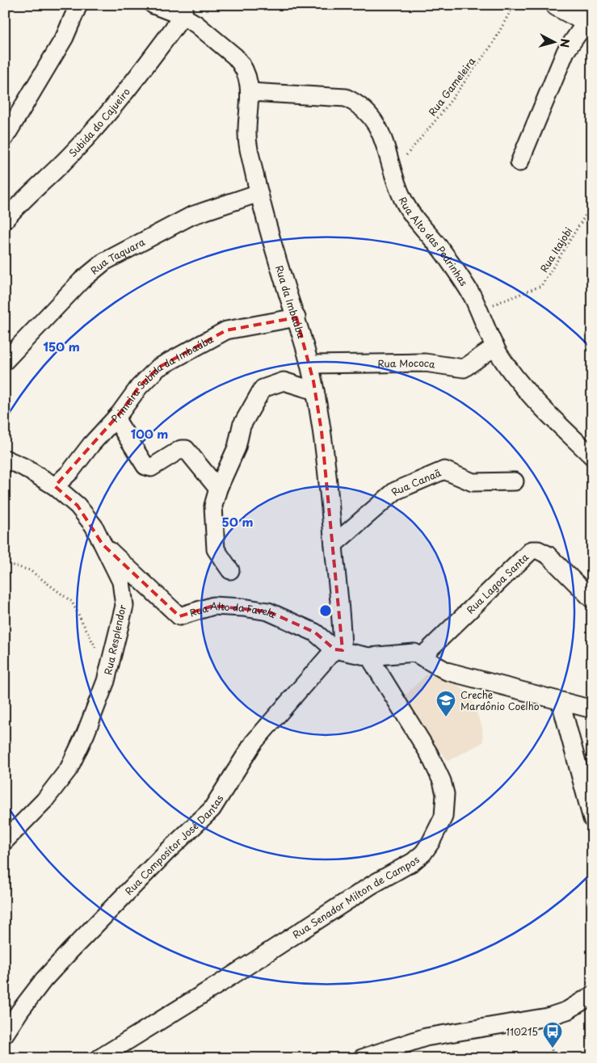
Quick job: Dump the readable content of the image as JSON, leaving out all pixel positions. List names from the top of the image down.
{
  "streets": {
    "street": [
      "Subida do Cajueiro",
      "Rua Alto das Pedrinhas",
      "Rua Taquara",
      "Rua da Imbaúba",
      "Rua Mococa",
      "Primeira Subida da Imbaúba",
      "Rua Canaã",
      "Rua Lagoa Santa",
      "Rua Alto da Favela",
      "Rua Resplendor",
      "Rua Compositor José Dantas",
      "Rua Senador Milton de Campos"
    ],
    "path": ["Rua Gameleira", "Rua Itajobi"]
  },
  "crossings": [
    ["Rua Gameleira", "Rua Alto das Pedrinhas"],
    ["Subida do Cajueiro", "Rua da Imbaúba"],
    ["Rua Alto das Pedrinhas", "Rua Itajobi"],
    ["Rua Alto das Pedrinhas", "Rua da Imbaúba"],
    ["Rua Alto das Pedrinhas", "Rua Mococa"],
    ["Rua Taquara", "Rua da Imbaúba"],
    ["Rua da Imbaúba", "Rua Mococa"],
    ["Rua da Imbaúba", "Primeira Subida da Imbaúba"],
    ["Rua da Imbaúba", "Rua Canaã"],
    ["Rua da Imbaúba", "Rua Alto da Favela"],
    ["Rua da Imbaúba", "Rua Compositor José Dantas"],
    ["Primeira Subida da Imbaúba", "Rua Resplendor"],
    ["Rua Alto da Favela", "Rua Resplendor"],
    ["Rua Alto da Favela", "Rua Compositor José Dantas"]
  ],
  "places": {
    "school or university": ["Creche Mardônio Coelho"],
    "bus stop": ["110215"]
  },
  "north": "right",
  "rings": ["150 m", "100 m", "50 m"]
}
